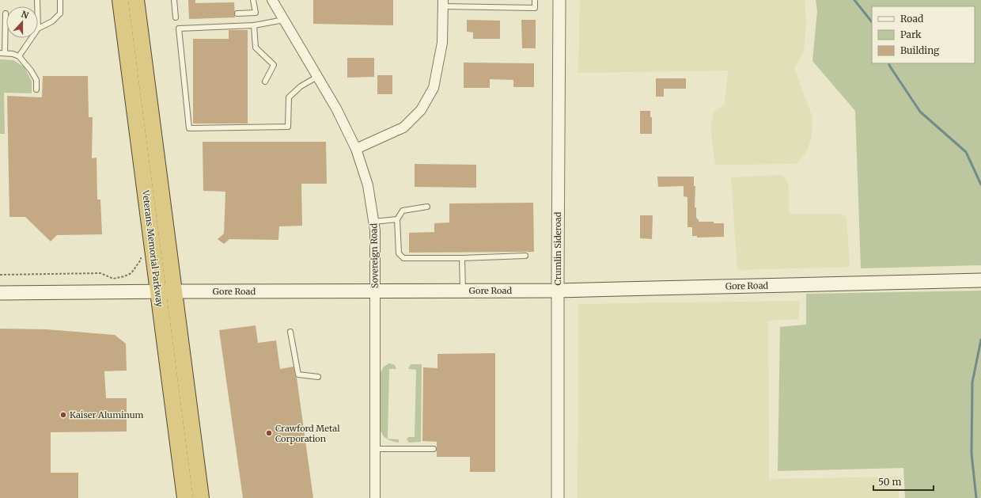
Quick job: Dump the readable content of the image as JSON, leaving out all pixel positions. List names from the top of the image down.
{
  "streets": {
    "highway": ["Veterans Memorial Parkway"],
    "main road": ["Gore Road"],
    "street": ["Crumlin Sideroad", "Sovereign Road"]
  },
  "crossings": [
    ["Veterans Memorial Parkway", "Gore Road"],
    ["Crumlin Sideroad", "Gore Road"],
    ["Sovereign Road", "Gore Road"]
  ],
  "places": ["Kaiser Aluminum", "Crawford Metal Corporation"],
  "legend": ["Road", "Park", "Building"],
  "scale_bar": "50 m",
  "north": "top"
}
